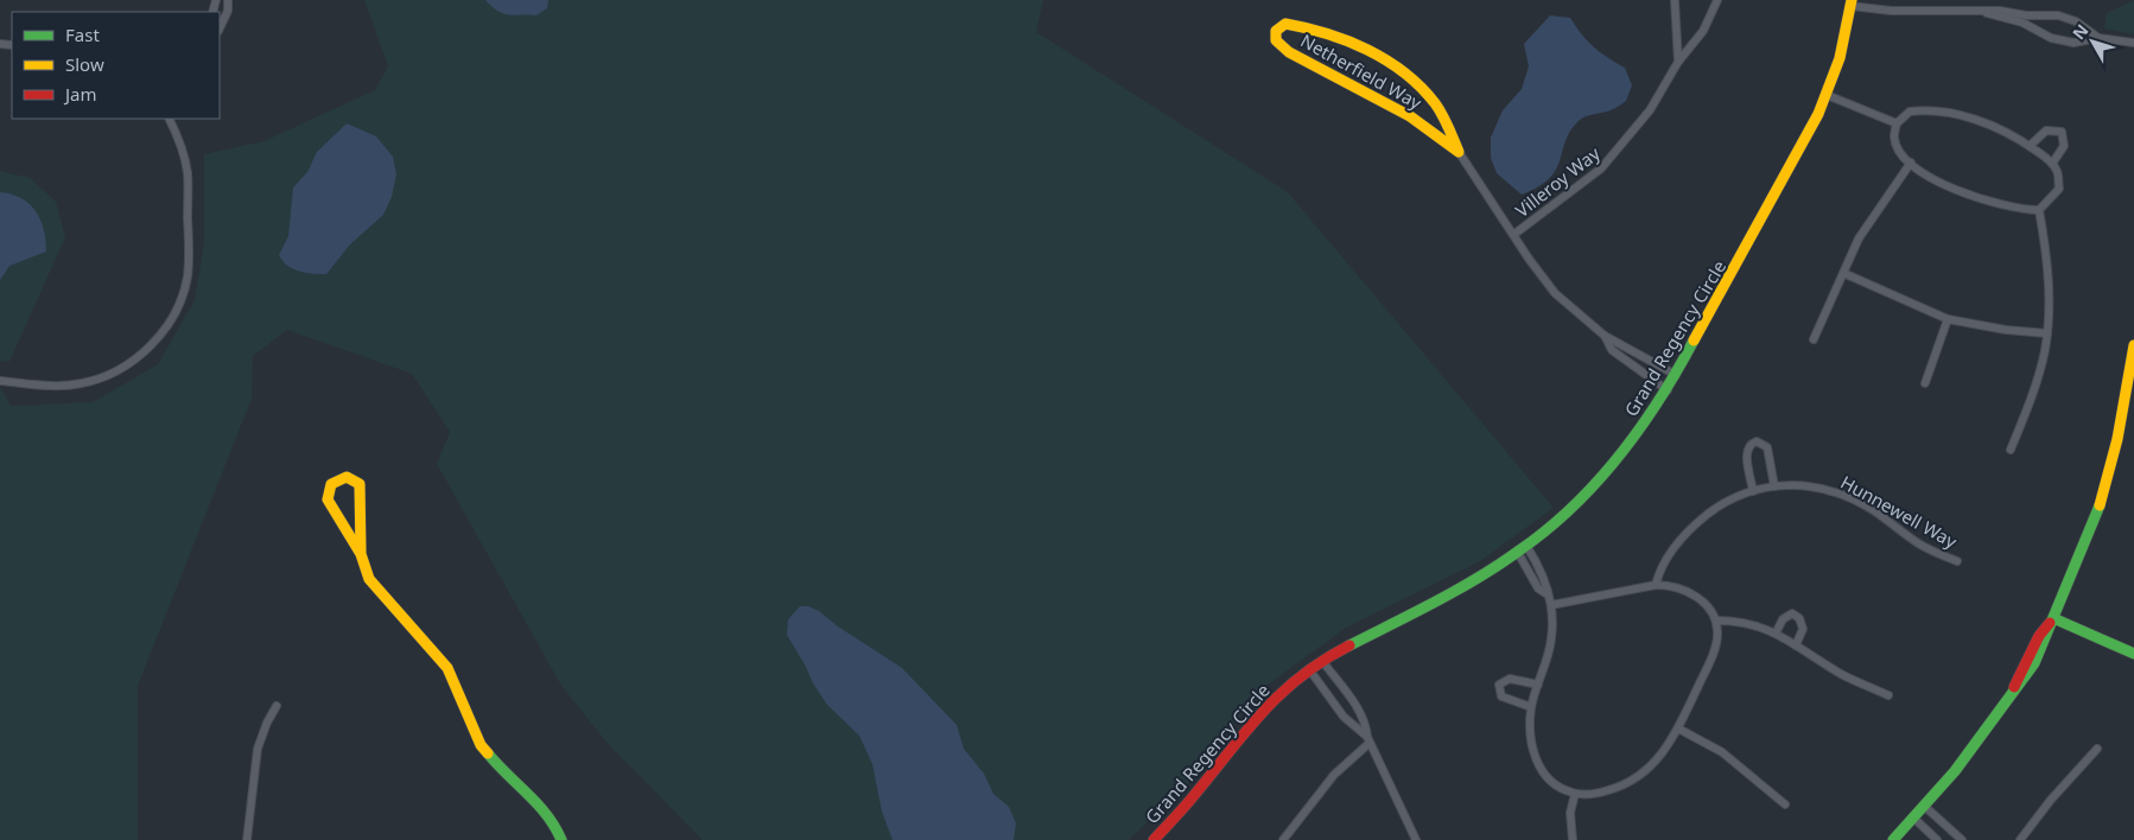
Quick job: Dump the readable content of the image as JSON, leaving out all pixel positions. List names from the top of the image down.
{
  "streets": {
    "street": [
      "Netherfield Way",
      "Villeroy Way",
      "Grand Regency Circle",
      "Hunnewell Way"
    ]
  },
  "crossings": [
    ["Netherfield Way", "Villeroy Way"],
    ["Netherfield Way", "Grand Regency Circle"]
  ],
  "legend": ["Fast", "Slow", "Jam"],
  "north": "top left"
}
